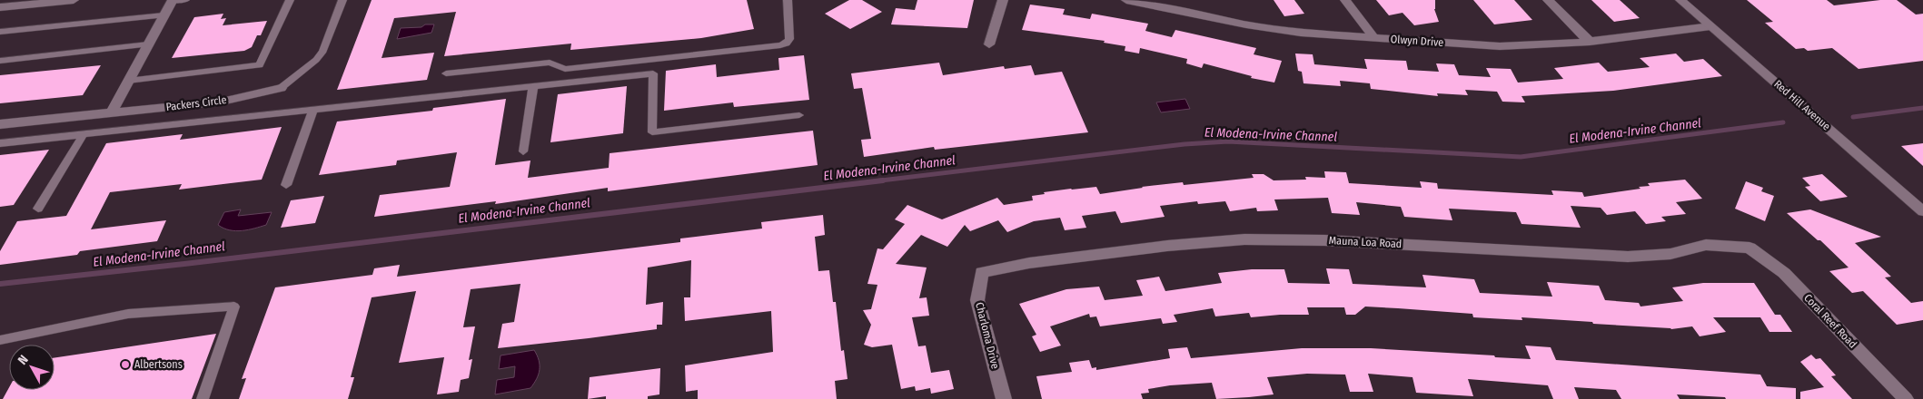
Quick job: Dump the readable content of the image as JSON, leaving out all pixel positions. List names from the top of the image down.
{
  "streets": {
    "street": [
      "Olwyn Drive",
      "Packers Circle",
      "Red Hill Avenue",
      "Mauna Loa Road",
      "Coral Reef Road",
      "Charloma Drive"
    ]
  },
  "crossings": [
    ["Olwyn Drive", "Red Hill Avenue"],
    ["Mauna Loa Road", "Coral Reef Road"],
    ["Mauna Loa Road", "Charloma Drive"]
  ],
  "water": ["El Modena-Irvine Channel"],
  "places": ["Albertsons"],
  "north": "top left"
}
